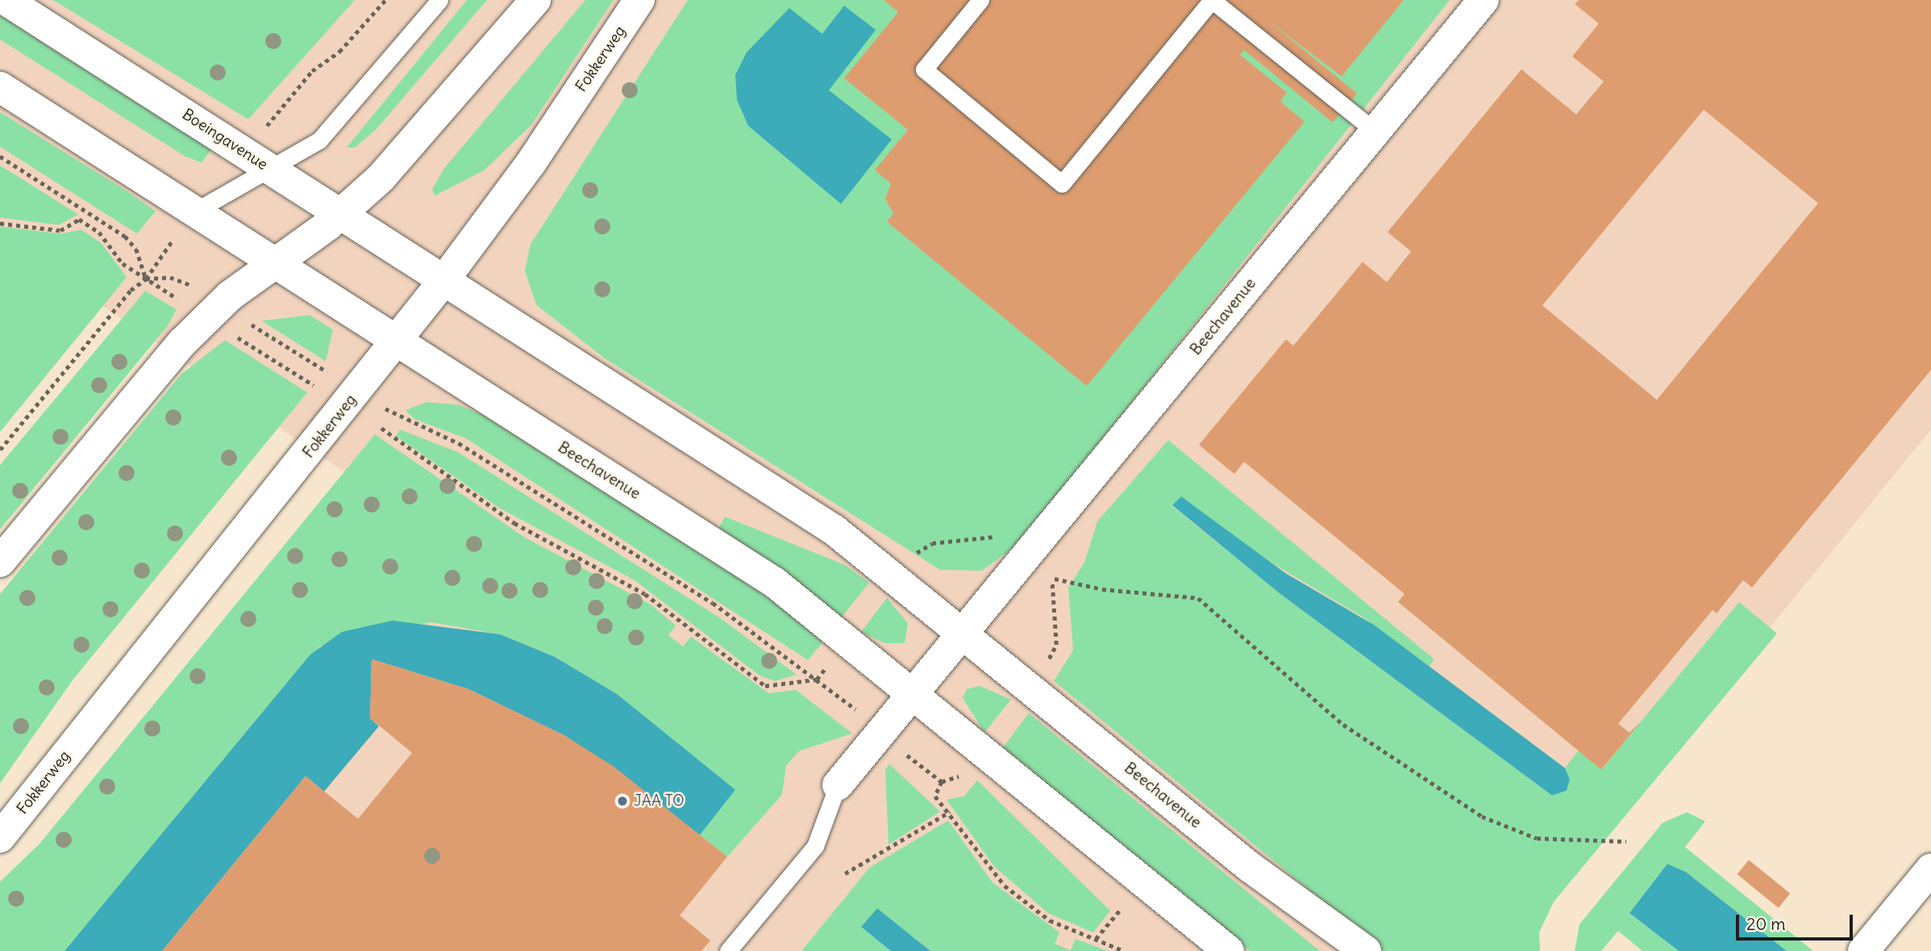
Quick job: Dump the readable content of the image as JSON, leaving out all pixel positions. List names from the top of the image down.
{
  "streets": {
    "main road": ["Fokkerweg", "Boeingavenue", "Beechavenue"]
  },
  "crossings": [
    ["Fokkerweg", "Boeingavenue"],
    ["Fokkerweg", "Beechavenue"],
    ["Boeingavenue", "Beechavenue"]
  ],
  "places": ["JAA TO"],
  "scale_bar": "20 m"
}
